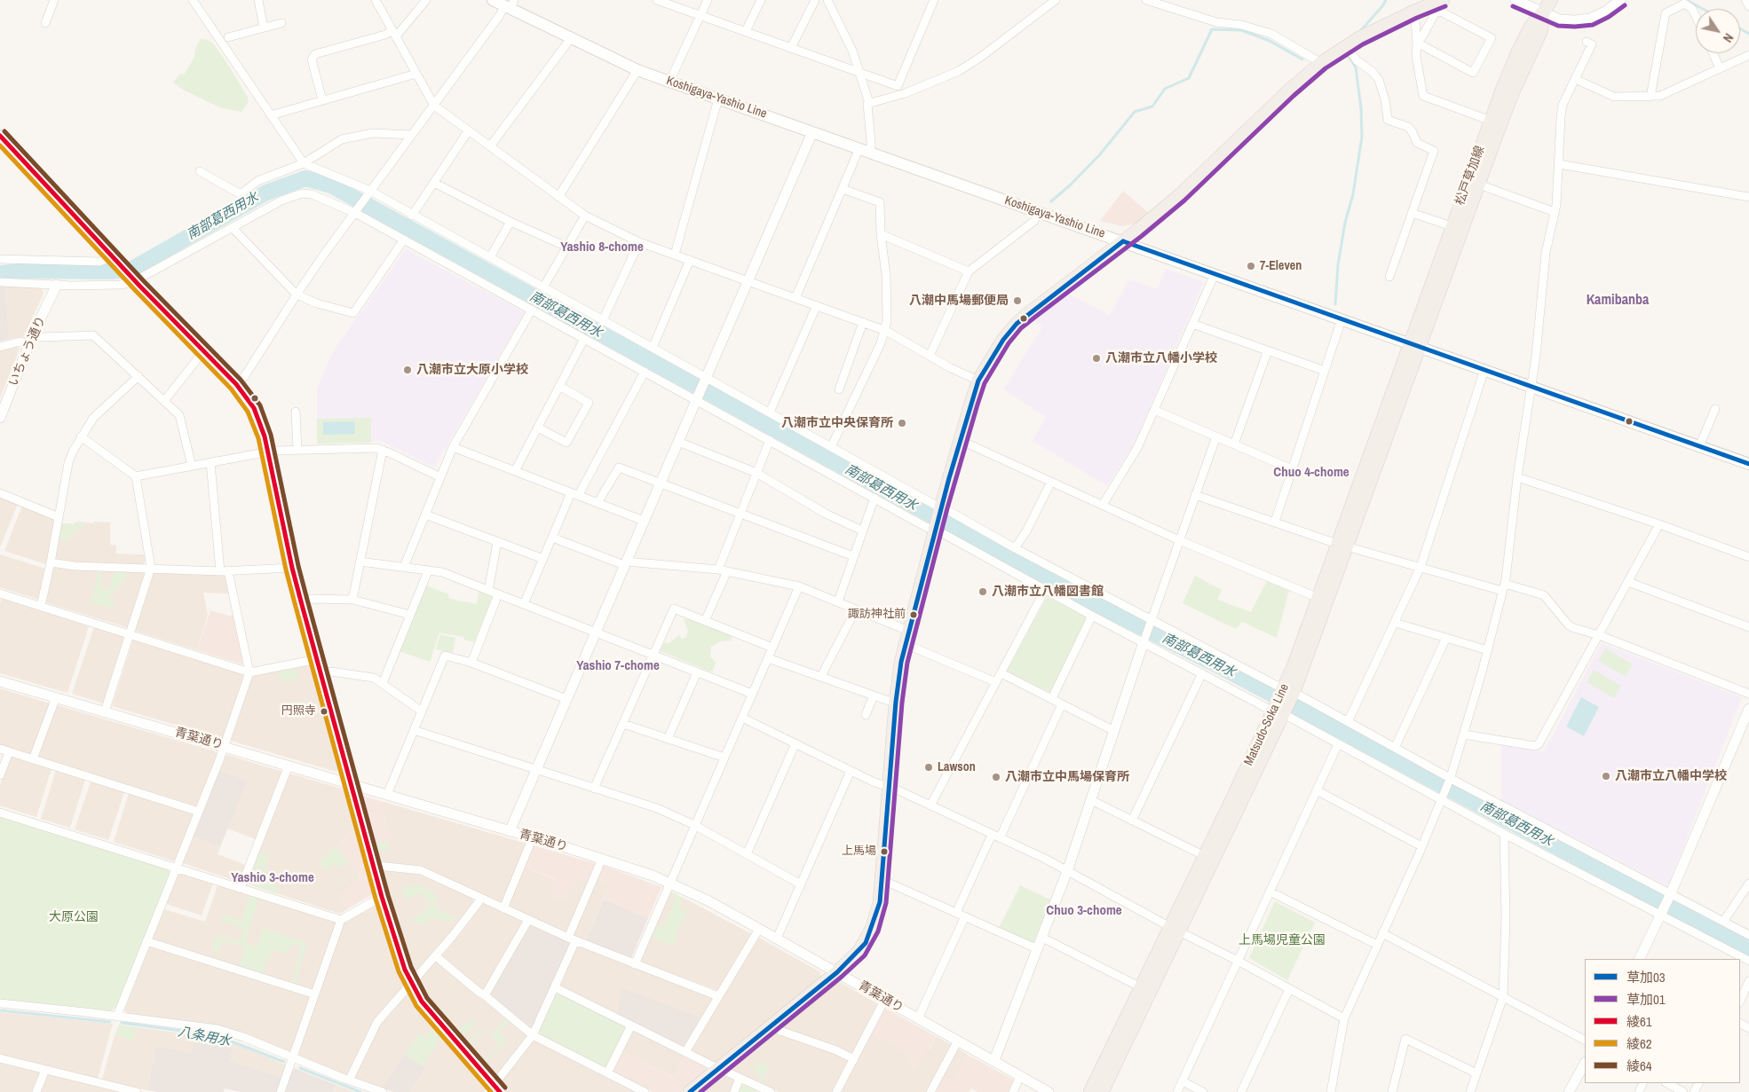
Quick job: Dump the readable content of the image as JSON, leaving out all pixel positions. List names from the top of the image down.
{
  "streets": {
    "main road": ["Koshigaya-Yashio Line", "松戸草加線", "Matsudo-Soka Line"],
    "street": ["いちょう通り", "青葉通り"]
  },
  "crossings": [
    ["Koshigaya-Yashio Line", "松戸草加線"],
    ["Koshigaya-Yashio Line", "Matsudo-Soka Line"],
    ["松戸草加線", "Matsudo-Soka Line"]
  ],
  "districts": [
    "Yashio 8-chome",
    "Kamibanba",
    "Chuo 4-chome",
    "Yashio 7-chome",
    "Yashio 3-chome",
    "Chuo 3-chome"
  ],
  "water": ["南部葛西用水", "八条用水"],
  "parks": ["大原公園", "上馬場児童公園"],
  "places": [
    "7-Eleven",
    "八潮中馬場郵便局",
    "八潮市立八幡小学校",
    "八潮市立大原小学校",
    "八潮市立中央保育所",
    "八潮市立八幡図書館",
    "諏訪神社前",
    "円照寺",
    "Lawson",
    "八潮市立八幡中学校",
    "八潮市立中馬場保育所",
    "上馬場"
  ],
  "lines": [
    "transit line 草加01",
    "transit line 綾64",
    "transit line 綾61",
    "transit line 綾62",
    "transit line 草加03"
  ],
  "legend": [
    "草加03",
    "草加01",
    "綾61",
    "綾62",
    "綾64"
  ],
  "north": "bottom right"
}
